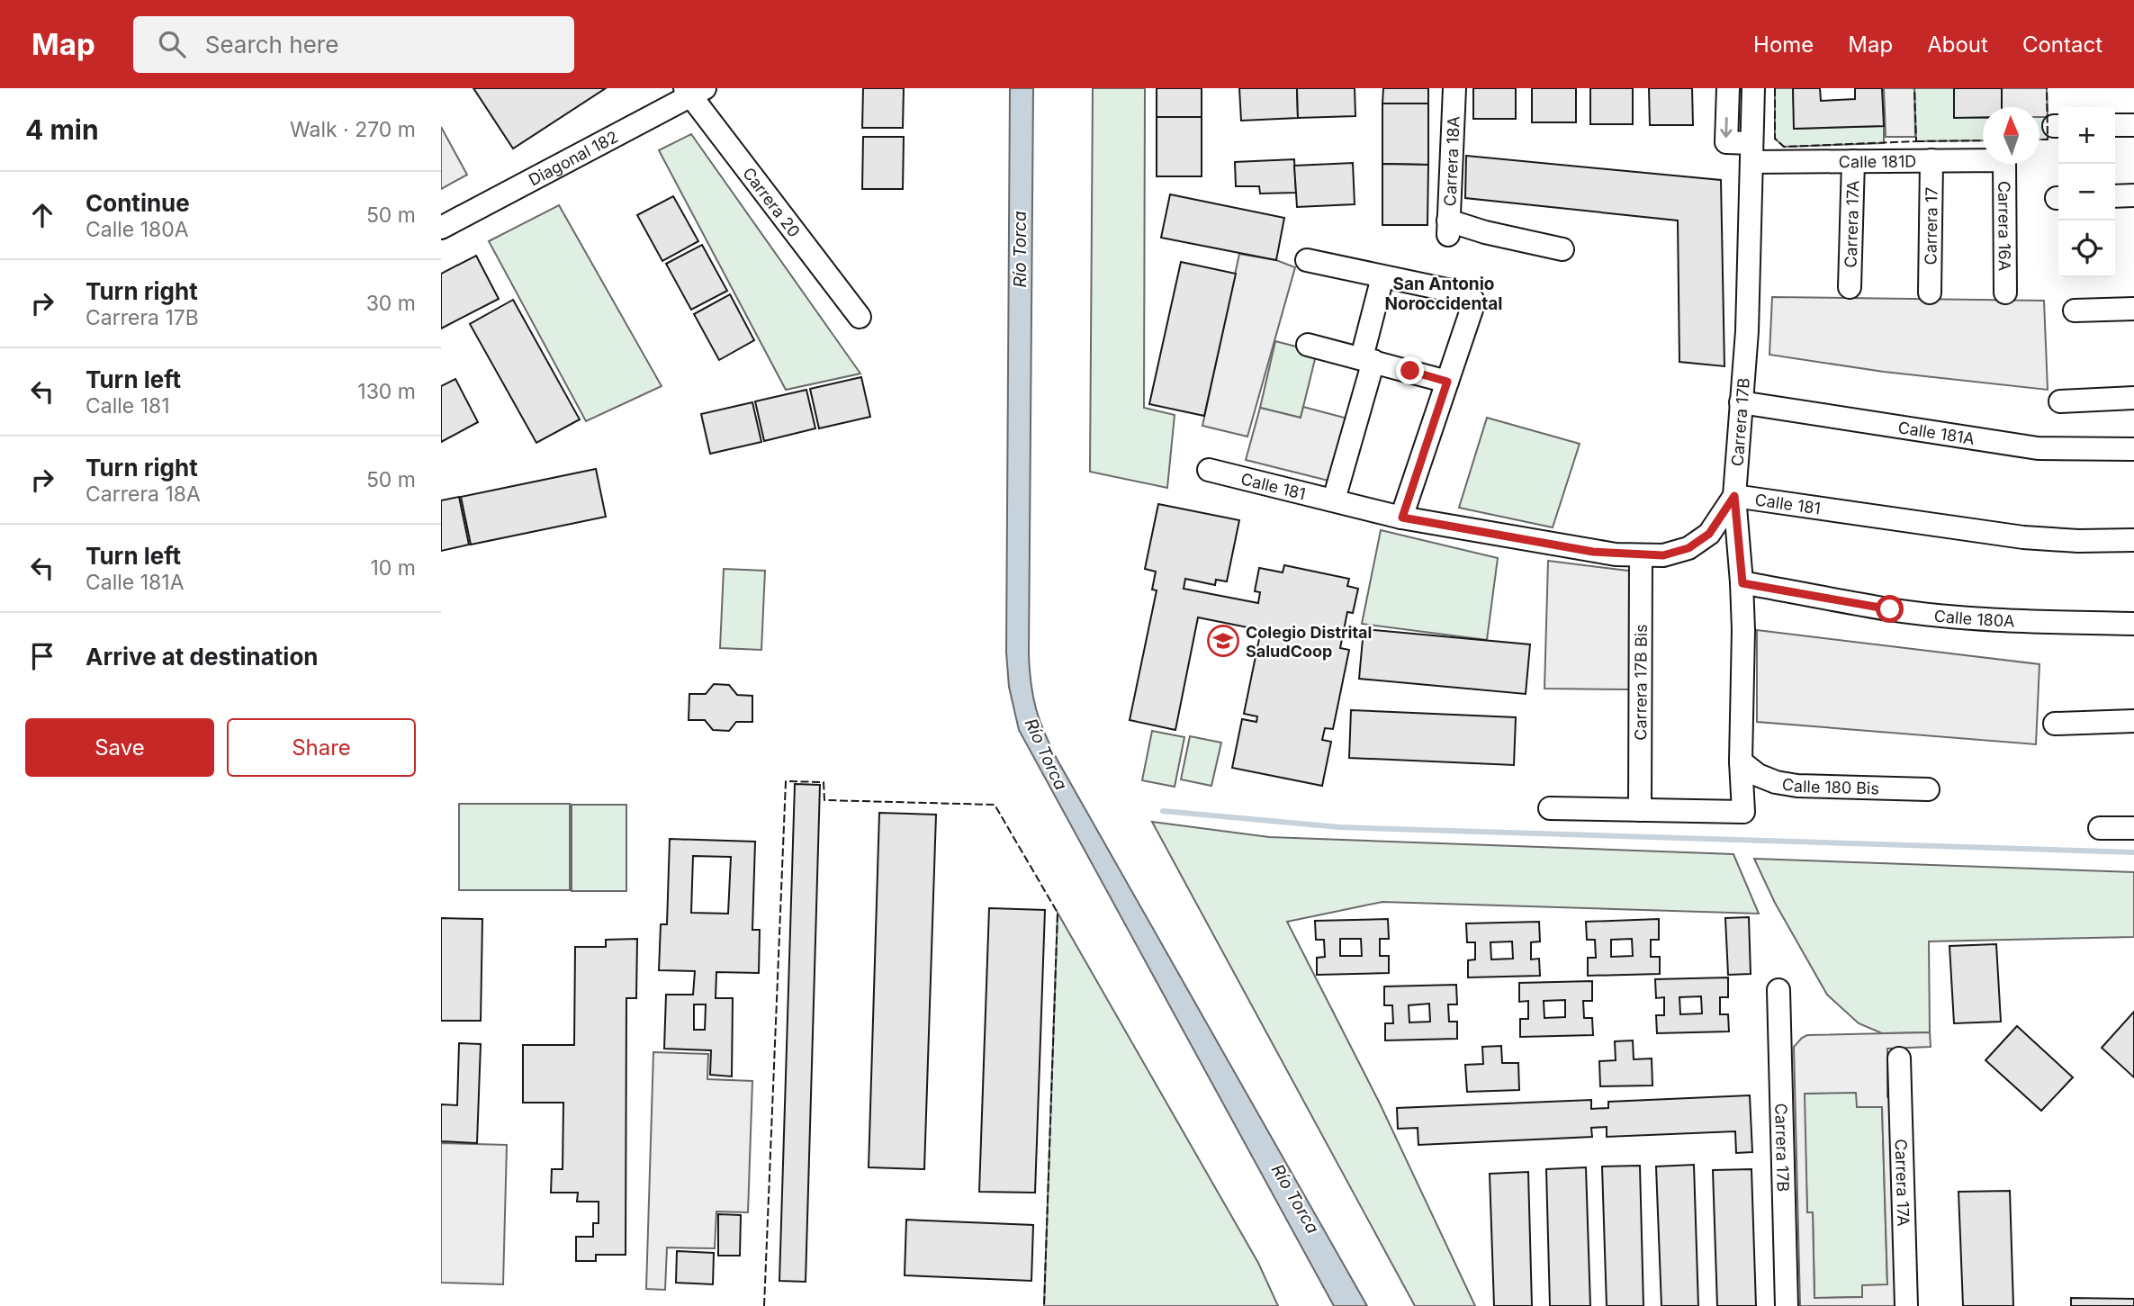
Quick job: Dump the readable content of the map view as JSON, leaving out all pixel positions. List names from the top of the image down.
{
  "streets": {
    "street": [
      "Diagonal 182",
      "Calle 181D",
      "Carrera 18A",
      "Carrera 20",
      "Carrera 17A",
      "Carrera 17",
      "Carrera 16A",
      "Carrera 17B",
      "Calle 181A",
      "Calle 181",
      "Calle 180A",
      "Carrera 17B Bis",
      "Calle 180 Bis"
    ]
  },
  "crossings": [
    ["Diagonal 182", "Carrera 20"],
    ["Calle 181D", "Carrera 17A"],
    ["Calle 181D", "Carrera 17"],
    ["Calle 181D", "Carrera 17B"],
    ["Carrera 17B", "Calle 181A"],
    ["Carrera 17B", "Calle 181"],
    ["Carrera 17B", "Calle 180A"],
    ["Carrera 17B", "Carrera 17B Bis"],
    ["Carrera 17B", "Calle 180 Bis"],
    ["Calle 181", "Carrera 17B Bis"]
  ],
  "districts": ["San Antonio Noroccidental"],
  "water": ["Río Torca"],
  "places": {
    "school or university": ["Colegio Distrital SaludCoop"]
  },
  "north": "top",
  "page": {
    "header": "Map",
    "search": "Search here",
    "nav": [
      "Home",
      "Map",
      "About",
      "Contact"
    ],
    "heading": ["4 min", "Walk · 270 m"],
    "map_buttons": ["+", "−"],
    "list": [
      ["Continue", "Calle 180A", "50 m"],
      ["Turn right", "Carrera 17B", "30 m"],
      ["Turn left", "Calle 181", "130 m"],
      ["Turn right", "Carrera 18A", "50 m"],
      ["Turn left", "Calle 181A", "10 m"],
      "Arrive at destination"
    ],
    "buttons": ["Save", "Share"]
  }
}
